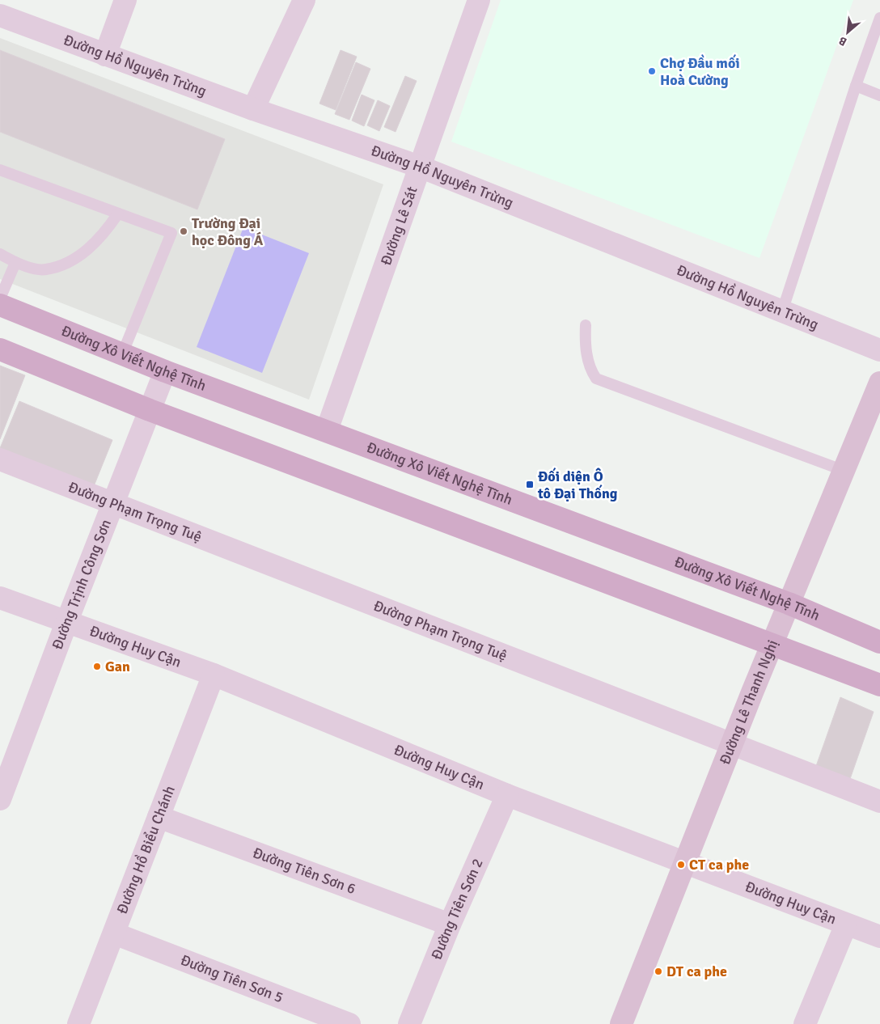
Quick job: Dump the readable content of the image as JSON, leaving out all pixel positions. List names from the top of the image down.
{
  "streets": {
    "main road": ["Đường Xô Viết Nghệ Tĩnh", "Đường Lê Thanh Nghị"],
    "street": [
      "Đường Hồ Nguyên Trừng",
      "Đường Lê Sát",
      "Đường Phạm Trọng Tuệ",
      "Đường Trịnh Công Sơn",
      "Đường Huy Cận",
      "Đường Hồ Biểu Chánh",
      "Đường Tiên Sơn 6",
      "Đường Tiên Sơn 2",
      "Đường Tiên Sơn 5"
    ]
  },
  "crossings": [
    ["Đường Hồ Nguyên Trừng", "Đường Lê Sát"],
    ["Đường Lê Sát", "Đường Xô Viết Nghệ Tĩnh"],
    ["Đường Xô Viết Nghệ Tĩnh", "Đường Trịnh Công Sơn"],
    ["Đường Xô Viết Nghệ Tĩnh", "Đường Lê Thanh Nghị"],
    ["Đường Phạm Trọng Tuệ", "Đường Trịnh Công Sơn"],
    ["Đường Phạm Trọng Tuệ", "Đường Lê Thanh Nghị"],
    ["Đường Trịnh Công Sơn", "Đường Huy Cận"],
    ["Đường Huy Cận", "Đường Lê Thanh Nghị"],
    ["Đường Huy Cận", "Đường Hồ Biểu Chánh"],
    ["Đường Huy Cận", "Đường Tiên Sơn 2"],
    ["Đường Hồ Biểu Chánh", "Đường Tiên Sơn 6"],
    ["Đường Hồ Biểu Chánh", "Đường Tiên Sơn 5"],
    ["Đường Tiên Sơn 6", "Đường Tiên Sơn 2"]
  ],
  "places": {
    "other": [
      "Chợ Đầu mối Hoà Cường",
      "Trường Đại học Đông Á",
      "Gan",
      "CT ca phe",
      "DT ca phe"
    ],
    "transit": ["Đối diện Ô tô Đại Thống"]
  },
  "north": "bottom left"
}
